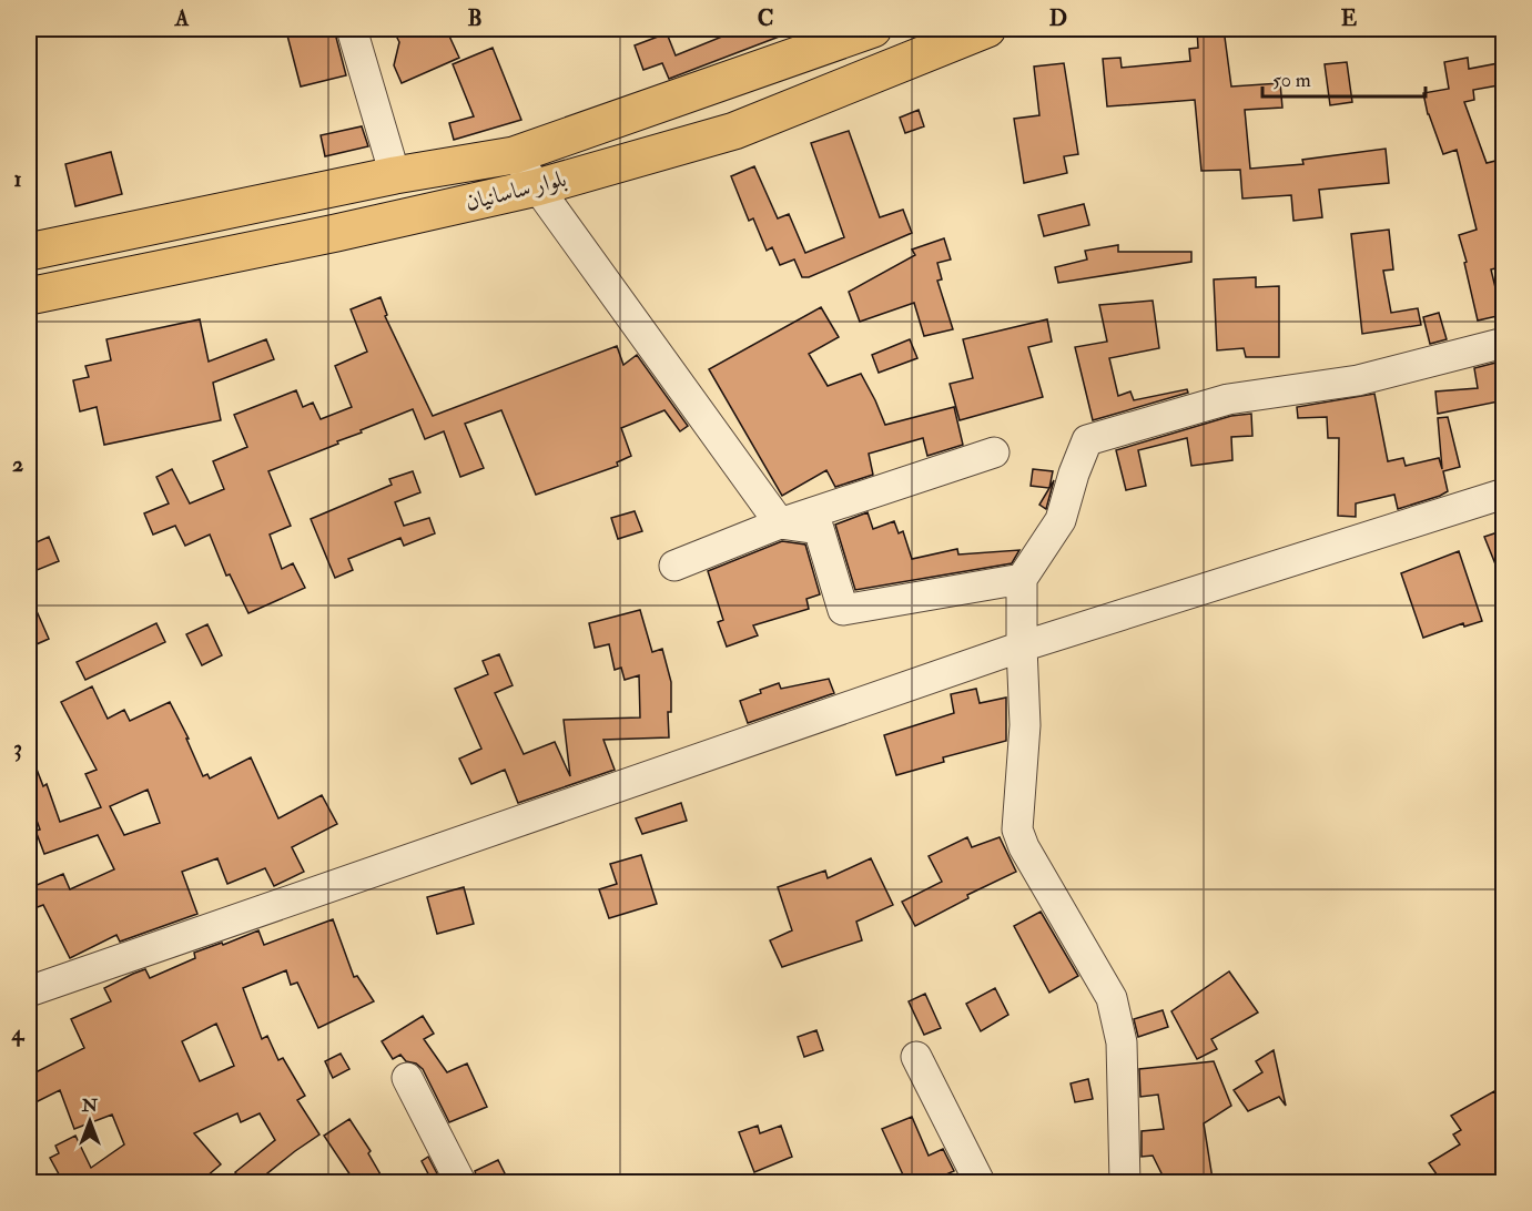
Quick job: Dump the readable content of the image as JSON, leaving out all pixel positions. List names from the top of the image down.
{
  "streets": {
    "highway": ["بلوار ساسانیان"]
  },
  "scale_bar": "50 m",
  "north": "top",
  "grid": {
    "columns": [
      "A",
      "B",
      "C",
      "D",
      "E"
    ],
    "rows": [
      "1",
      "2",
      "3",
      "4"
    ]
  }
}
